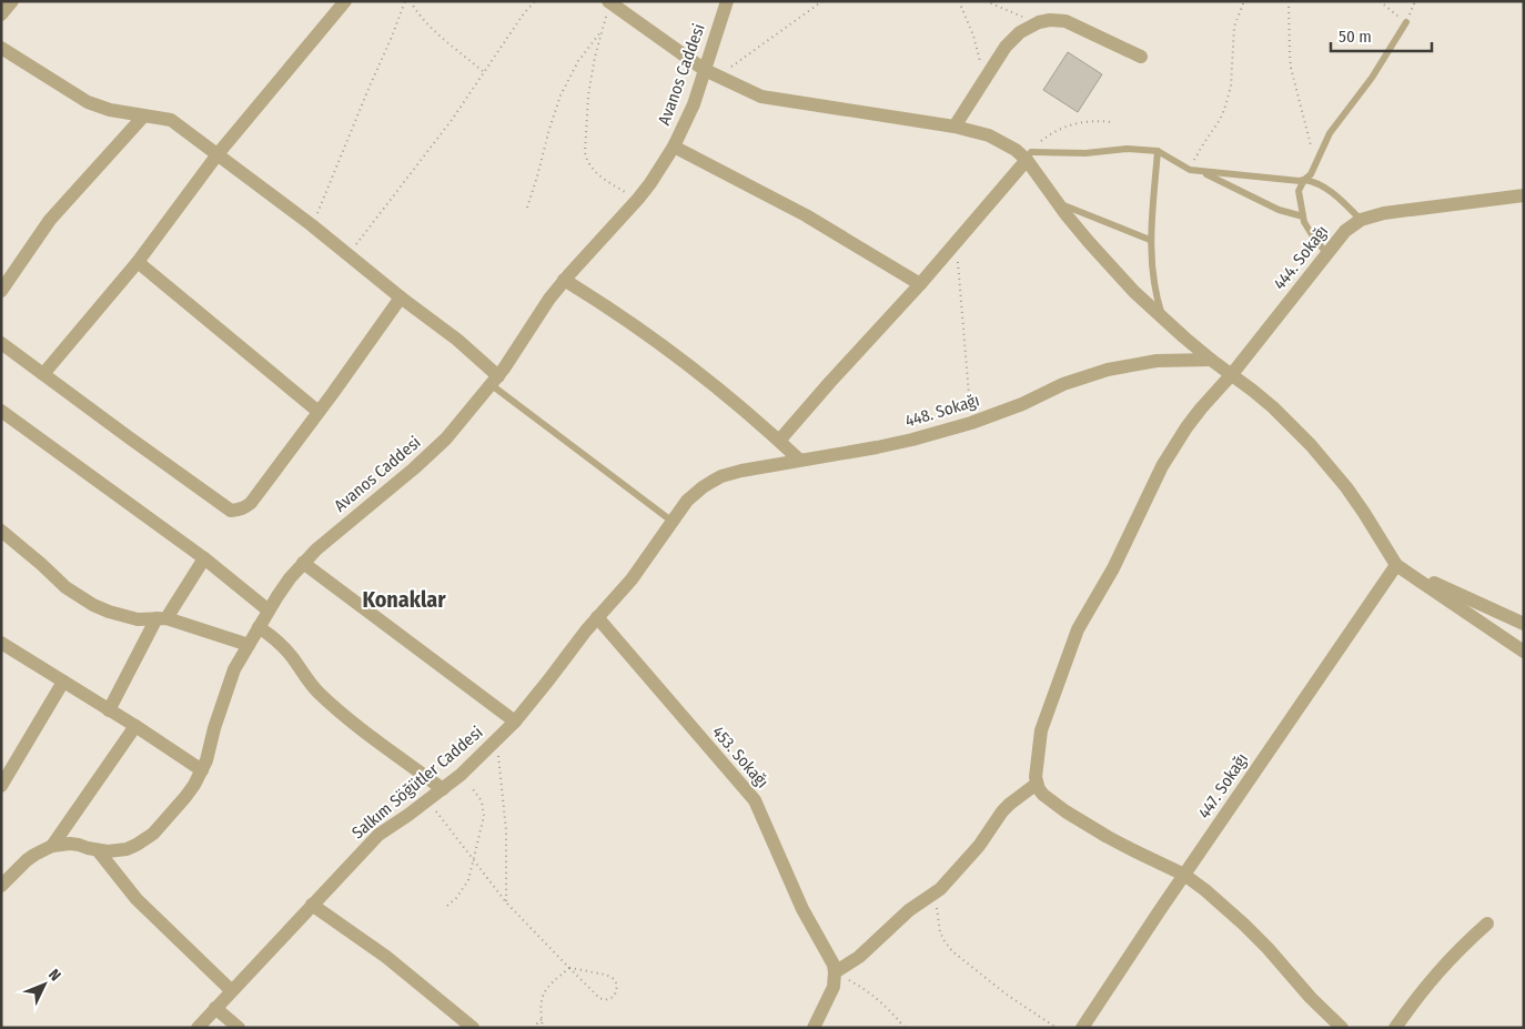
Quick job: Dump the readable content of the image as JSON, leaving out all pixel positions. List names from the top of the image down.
{
  "streets": {
    "street": [
      "Avanos Caddesi",
      "444. Sokağı",
      "448. Sokağı",
      "453. Sokağı",
      "Salkım Söğütler Caddesi",
      "447. Sokağı"
    ]
  },
  "crossings": [
    ["448. Sokağı", "Salkım Söğütler Caddesi"],
    ["453. Sokağı", "Salkım Söğütler Caddesi"]
  ],
  "districts": ["Konaklar"],
  "scale_bar": "50 m",
  "north": "top right"
}
